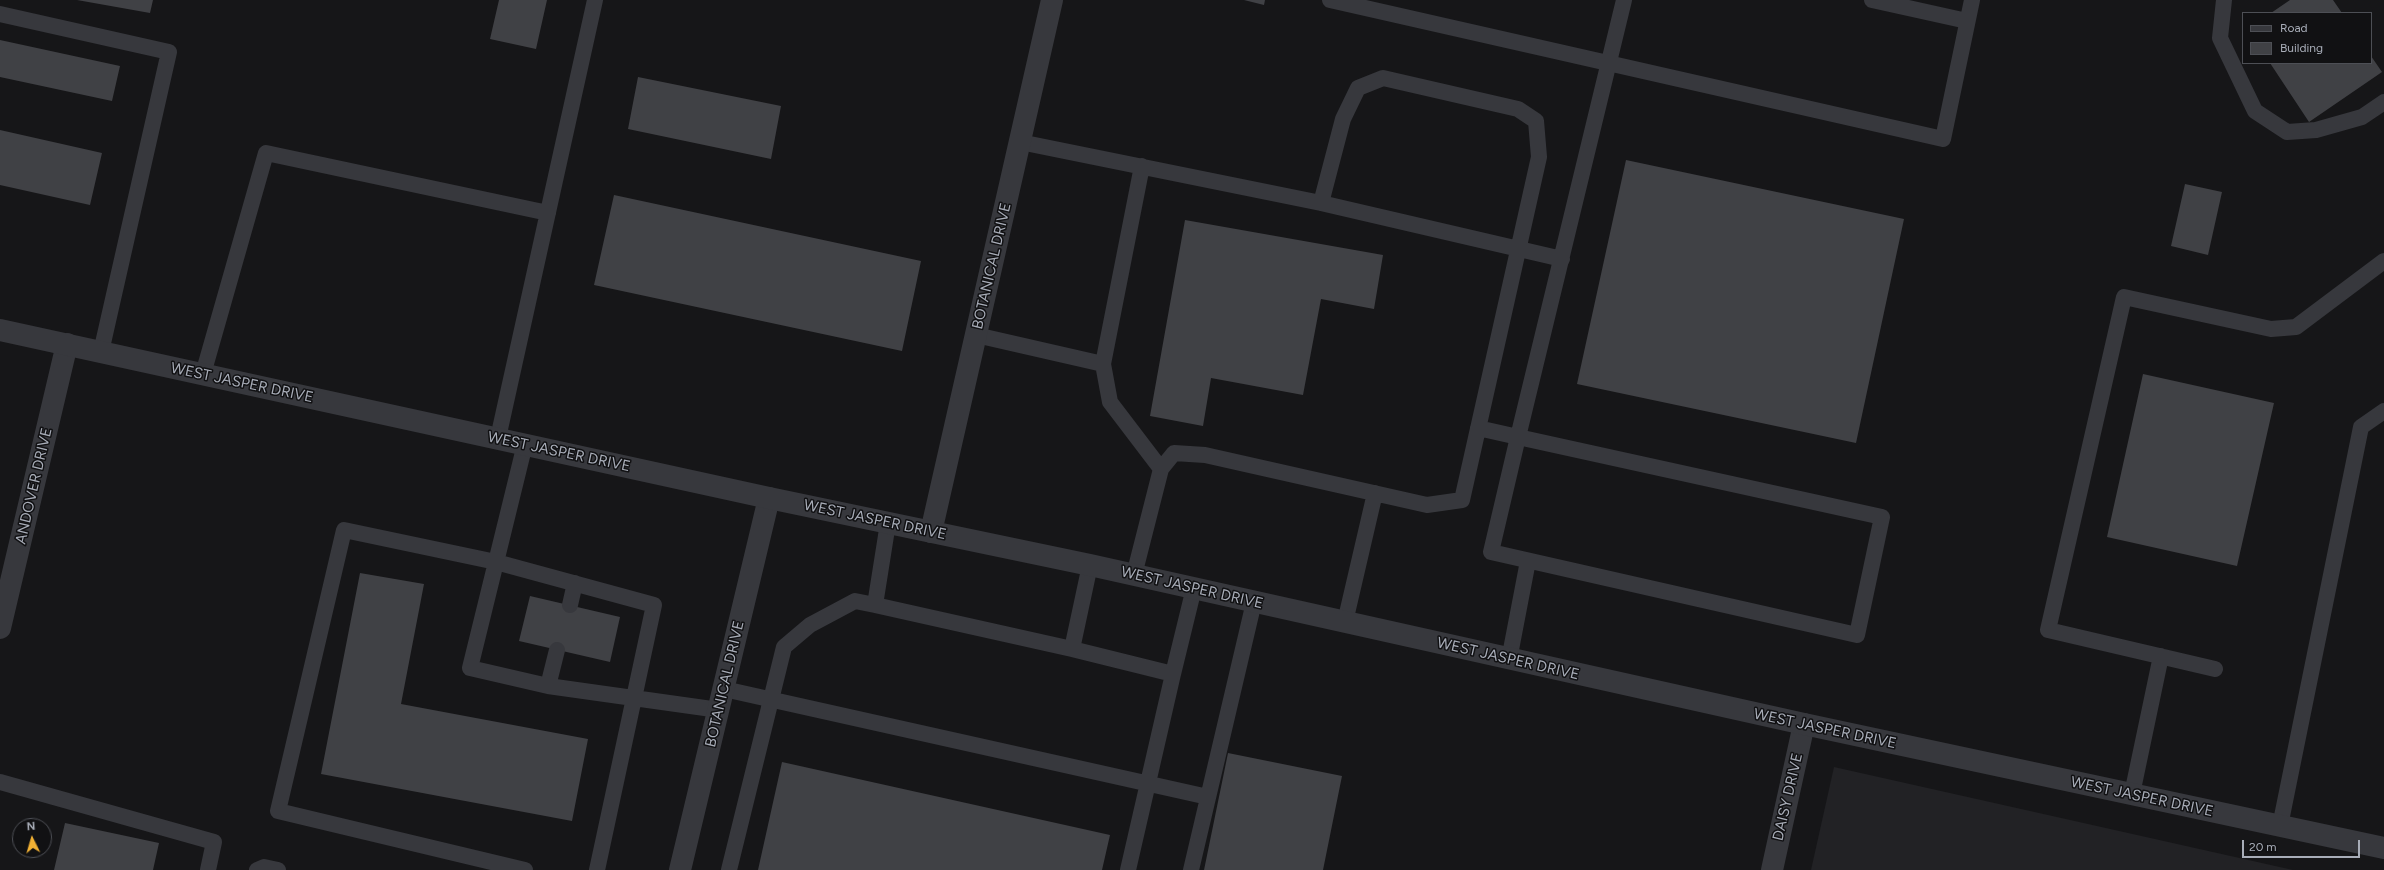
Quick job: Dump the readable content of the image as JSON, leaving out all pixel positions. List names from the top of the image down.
{
  "streets": {
    "street": [
      "BOTANICAL DRIVE",
      "WEST JASPER DRIVE",
      "ANDOVER DRIVE",
      "DAISY DRIVE"
    ]
  },
  "crossings": [
    ["BOTANICAL DRIVE", "WEST JASPER DRIVE"],
    ["WEST JASPER DRIVE", "ANDOVER DRIVE"],
    ["WEST JASPER DRIVE", "DAISY DRIVE"]
  ],
  "legend": ["Road", "Building"],
  "scale_bar": "20 m",
  "north": "top"
}
